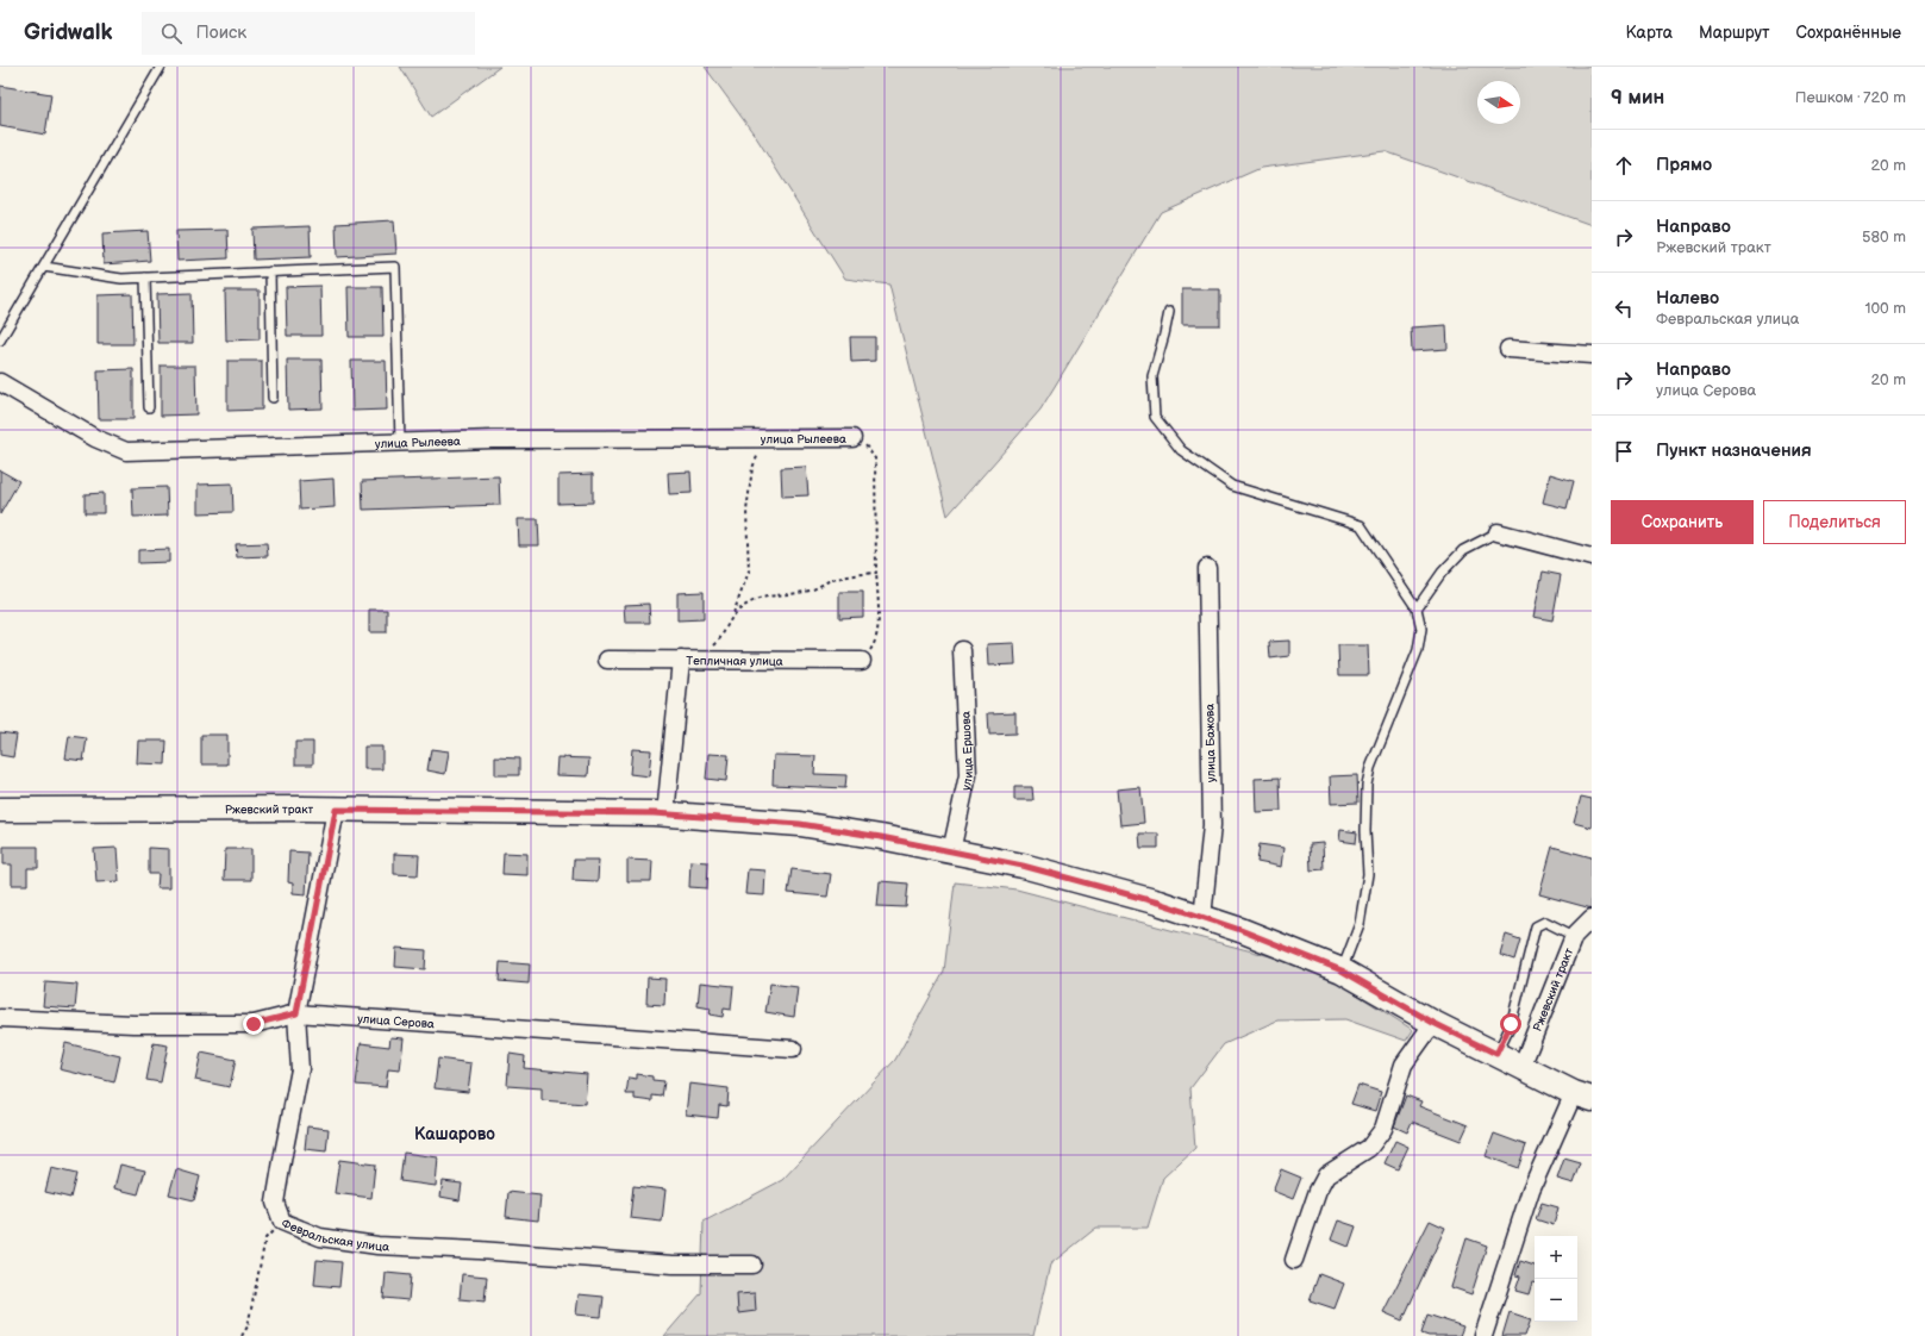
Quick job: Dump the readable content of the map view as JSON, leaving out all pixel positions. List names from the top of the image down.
{
  "streets": {
    "main road": ["Ржевский тракт"],
    "street": [
      "улица Рылеева",
      "Тепличная улица",
      "улица Бажова",
      "улица Ершова",
      "улица Серова",
      "Февральская улица"
    ]
  },
  "crossings": [
    ["улица Бажова", "Ржевский тракт"],
    ["улица Ершова", "Ржевский тракт"],
    ["Ржевский тракт", "Февральская улица"],
    ["улица Серова", "Февральская улица"]
  ],
  "districts": ["Кашарово"],
  "north": "right",
  "page": {
    "header": "Gridwalk",
    "search": "Поиск",
    "nav": ["Карта", "Маршрут", "Сохранённые"],
    "heading": ["9 мин", "Пешком · 720 m"],
    "list": [
      ["Прямо", "20 m"],
      ["Направо", "Ржевский тракт", "580 m"],
      ["Налево", "Февральская улица", "100 m"],
      ["Направо", "улица Серова", "20 m"],
      "Пункт назначения"
    ],
    "buttons": ["Сохранить", "Поделиться"],
    "map_buttons": ["+", "−"]
  }
}
